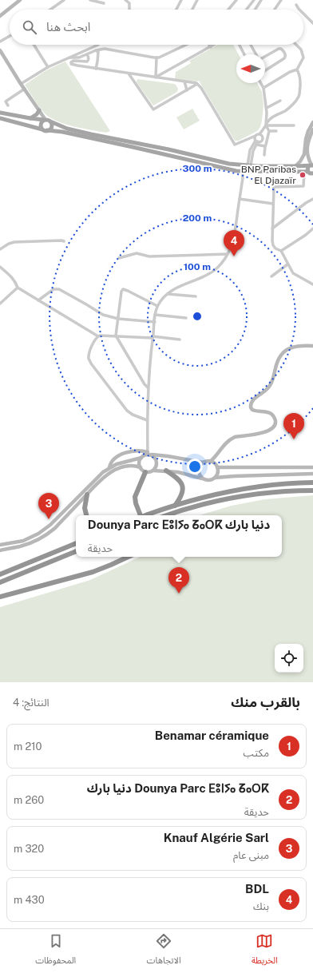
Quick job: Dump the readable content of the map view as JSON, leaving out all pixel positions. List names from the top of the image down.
{
  "places": ["BNP Paribas El Djazaïr"],
  "north": "left",
  "page": {
    "search": "ابحث هنا",
    "pins": [
      "4",
      "1",
      "3",
      "2"
    ],
    "popup": ["Dounya Parc ⴹⵓⵏⵢⴰ ⵒⴰⵔⴽ دنيا بارك", "حديقة"],
    "heading": ["بالقرب منك", "النتائج: 4"],
    "list": [
      {
        "mark": "1",
        "name": "Benamar céramique",
        "note": "مكتب",
        "value": "210 m"
      },
      {
        "mark": "2",
        "name": "Dounya Parc ⴹⵓⵏⵢⴰ ⵒⴰⵔⴽ دنيا بارك",
        "note": "حديقة",
        "value": "260 m"
      },
      {
        "mark": "3",
        "name": "Knauf Algérie Sarl",
        "note": "مبنى عام",
        "value": "320 m"
      },
      {
        "mark": "4",
        "name": "BDL",
        "note": "بنك",
        "value": "430 m"
      }
    ],
    "nav": ["الخريطة", "الاتجاهات", "المحفوظات"]
  },
  "rings": ["300 m", "200 m", "100 m"]
}
